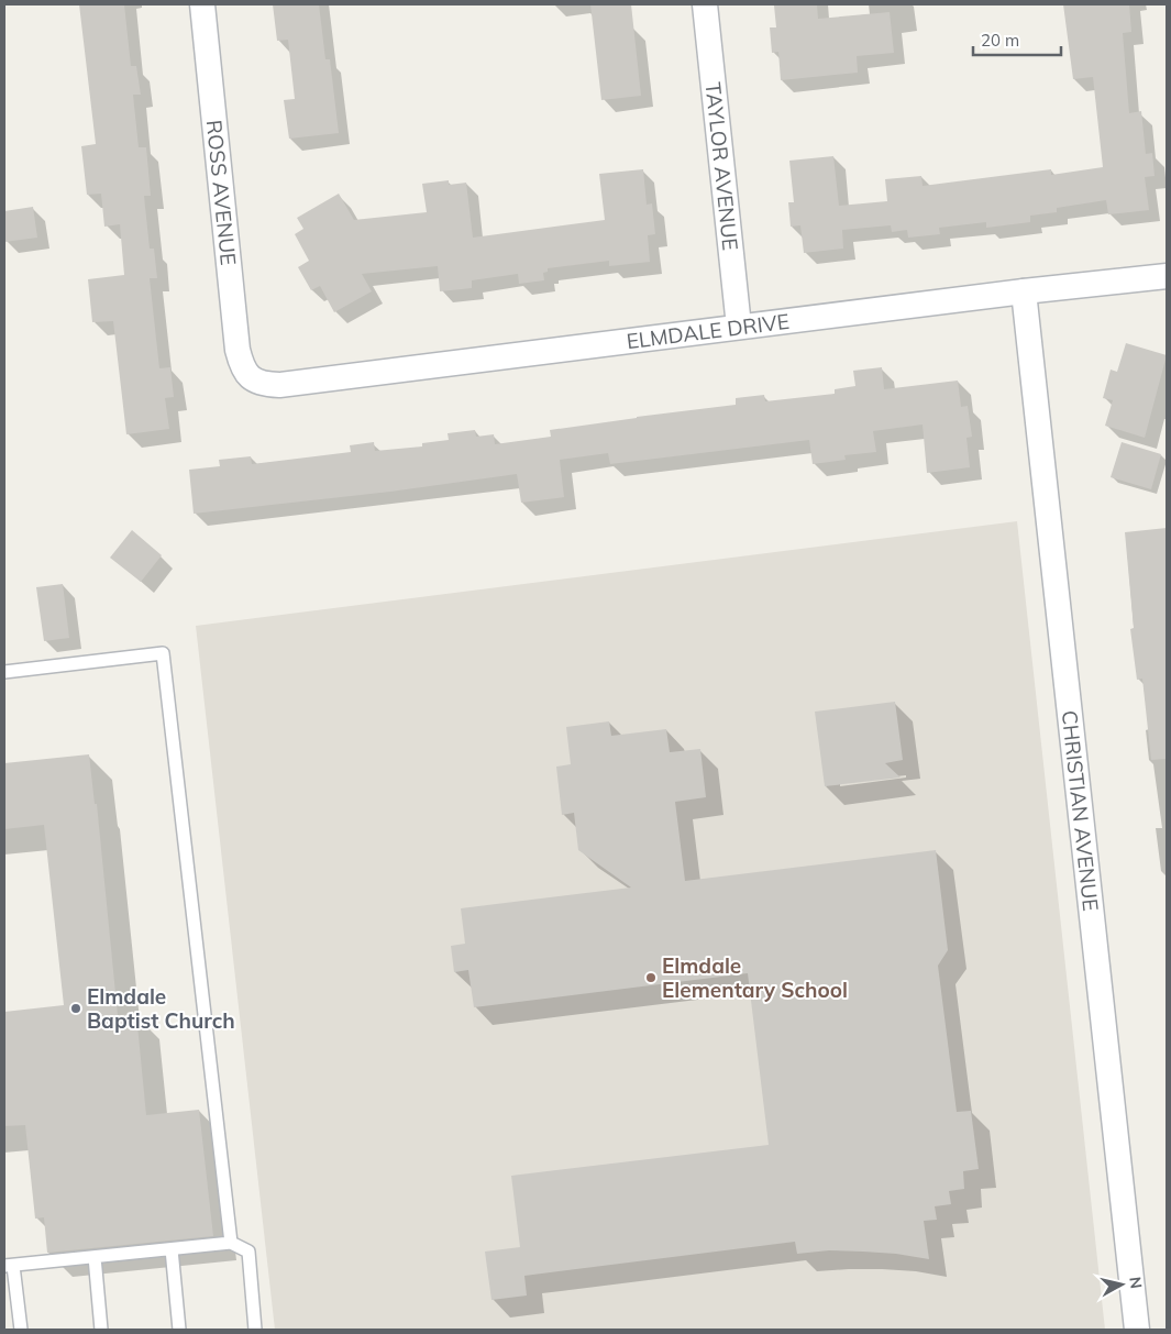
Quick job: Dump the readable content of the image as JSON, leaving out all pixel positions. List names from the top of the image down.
{
  "streets": {
    "street": [
      "TAYLOR AVENUE",
      "ROSS AVENUE",
      "ELMDALE DRIVE",
      "CHRISTIAN AVENUE"
    ]
  },
  "crossings": [
    ["TAYLOR AVENUE", "ELMDALE DRIVE"],
    ["ROSS AVENUE", "ELMDALE DRIVE"],
    ["ELMDALE DRIVE", "CHRISTIAN AVENUE"]
  ],
  "places": ["Elmdale Elementary School", "Elmdale Baptist Church"],
  "scale_bar": "20 m",
  "north": "right"
}
